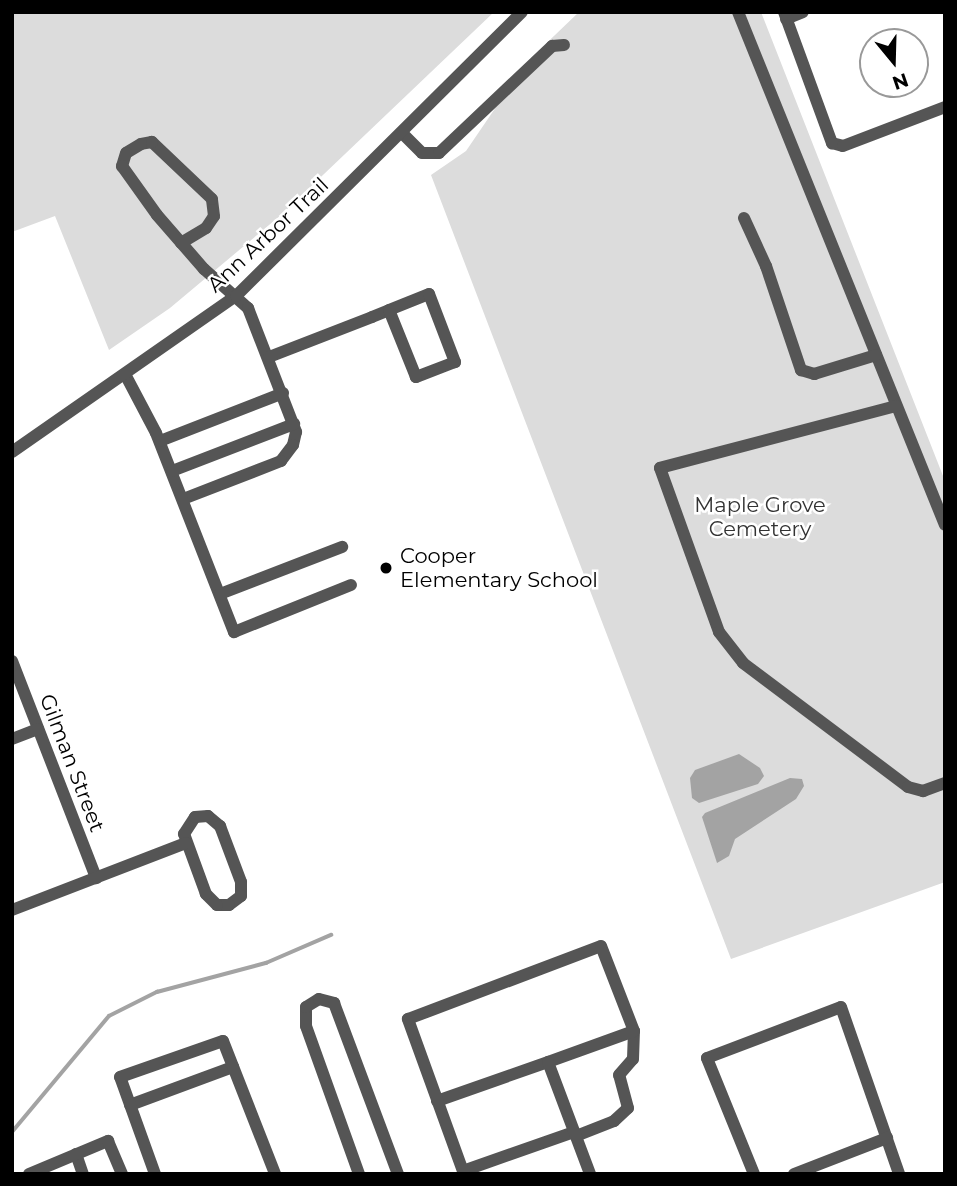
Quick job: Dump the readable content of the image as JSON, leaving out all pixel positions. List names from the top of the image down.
{
  "streets": {
    "street": ["Ann Arbor Trail", "Gilman Street"]
  },
  "parks": ["Maple Grove Cemetery"],
  "places": ["Cooper Elementary School"],
  "north": "bottom"
}
